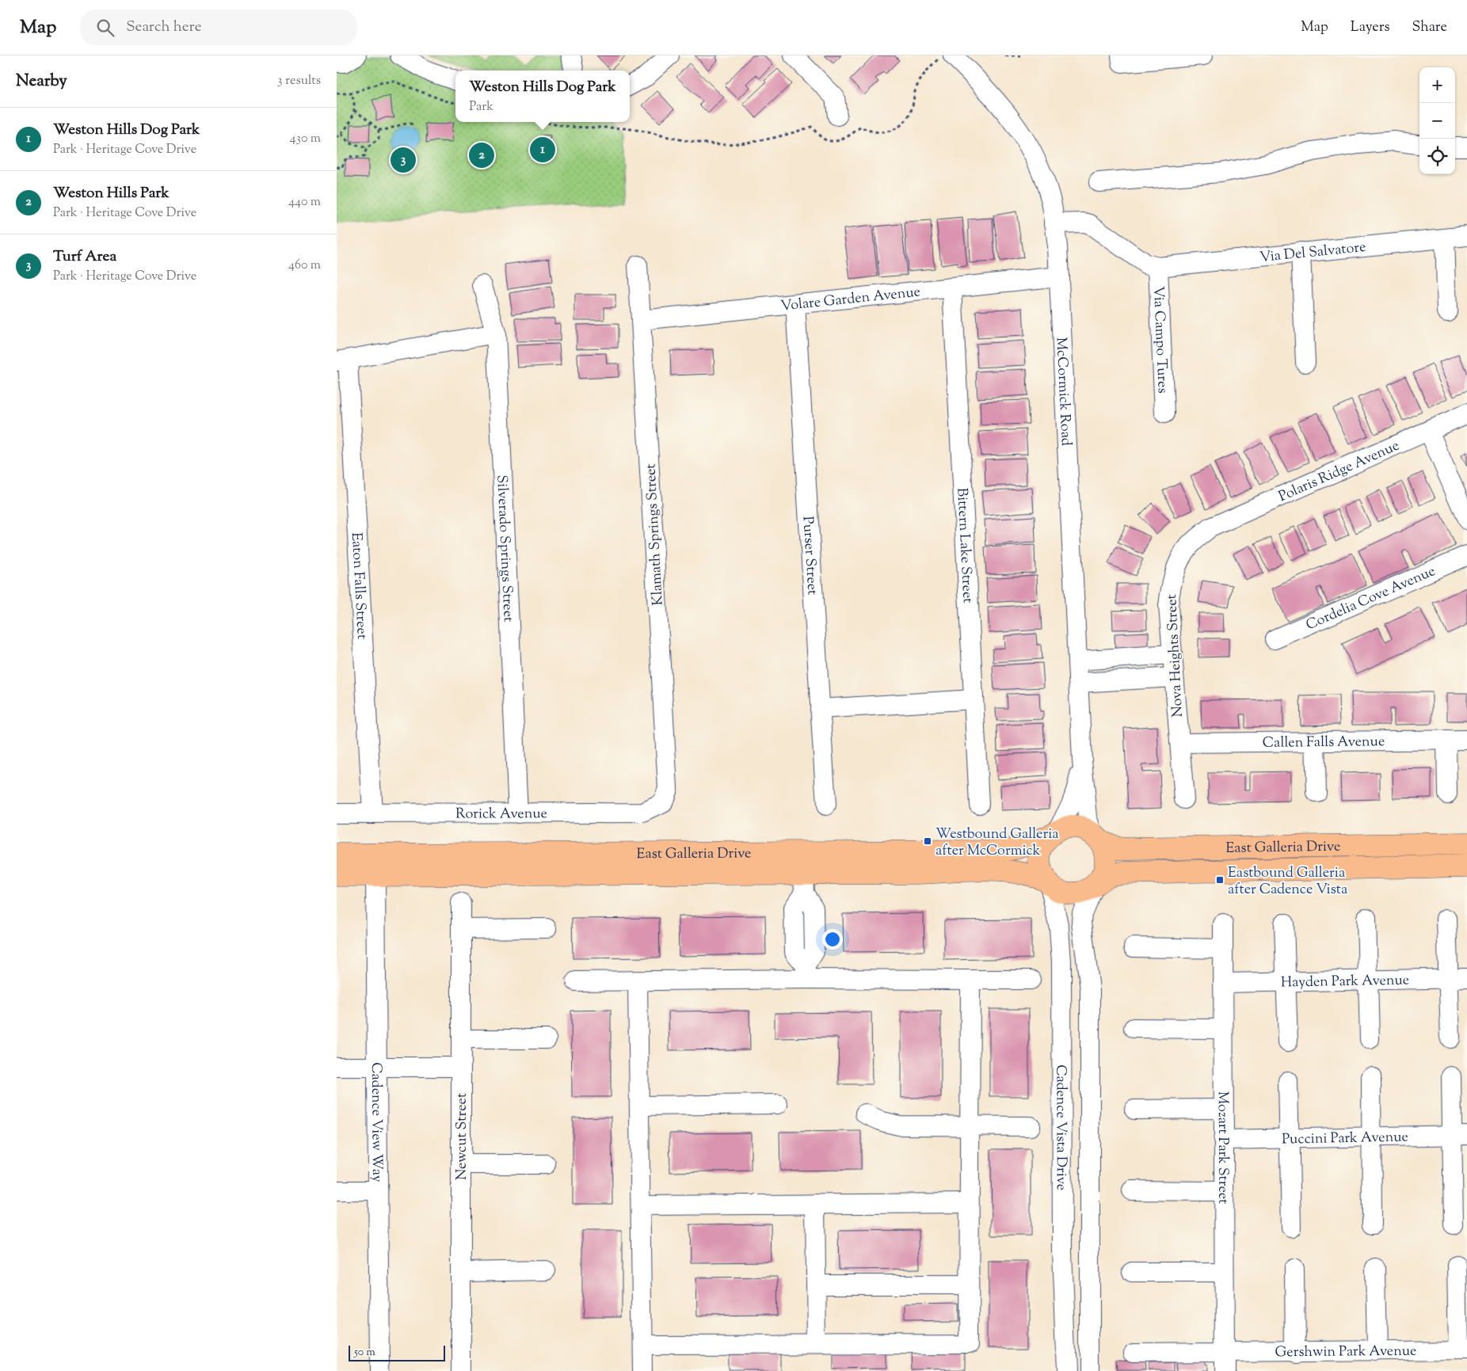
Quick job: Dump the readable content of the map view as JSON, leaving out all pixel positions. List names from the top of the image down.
{
  "streets": {
    "main road": ["East Galleria Drive"],
    "street": [
      "Via Del Salvatore",
      "Volare Garden Avenue",
      "Via Campo Tures",
      "McCormick Road",
      "Polaris Ridge Avenue",
      "Klamath Springs Street",
      "Bittern Lake Street",
      "Silverado Springs Street",
      "Purser Street",
      "Eaton Falls Street",
      "Cordelia Cove Avenue",
      "Nova Heights Street",
      "Callen Falls Avenue",
      "Rorick Avenue",
      "Hayden Park Avenue",
      "Cadence View Way",
      "Cadence Vista Drive",
      "Newcut Street",
      "Puccini Park Avenue",
      "Mozart Park Street",
      "Gershwin Park Avenue"
    ]
  },
  "crossings": [
    ["Via Del Salvatore", "Via Campo Tures"],
    ["Volare Garden Avenue", "McCormick Road"],
    ["Volare Garden Avenue", "Klamath Springs Street"],
    ["Volare Garden Avenue", "Bittern Lake Street"],
    ["Volare Garden Avenue", "Purser Street"],
    ["McCormick Road", "East Galleria Drive"],
    ["McCormick Road", "Cadence Vista Drive"],
    ["Polaris Ridge Avenue", "Nova Heights Street"],
    ["Klamath Springs Street", "Rorick Avenue"],
    ["Silverado Springs Street", "Rorick Avenue"],
    ["Eaton Falls Street", "Rorick Avenue"],
    ["Nova Heights Street", "Callen Falls Avenue"],
    ["East Galleria Drive", "Cadence View Way"],
    ["East Galleria Drive", "Cadence Vista Drive"],
    ["Hayden Park Avenue", "Mozart Park Street"],
    ["Puccini Park Avenue", "Mozart Park Street"],
    ["Mozart Park Street", "Gershwin Park Avenue"]
  ],
  "places": {
    "transit": ["Westbound Galleria after McCormick", "Eastbound Galleria after Cadence Vista"]
  },
  "scale_bar": "50 m",
  "page": {
    "header": "Map",
    "search": "Search here",
    "nav": ["Map", "Layers", "Share"],
    "heading": ["Nearby", "3 results"],
    "map_buttons": ["+", "−"],
    "popup": ["Weston Hills Dog Park", "Park"],
    "list": [
      {
        "mark": "1",
        "name": "Weston Hills Dog Park",
        "note": "Park · Heritage Cove Drive",
        "value": "430 m"
      },
      {
        "mark": "2",
        "name": "Weston Hills Park",
        "note": "Park · Heritage Cove Drive",
        "value": "440 m"
      },
      {
        "mark": "3",
        "name": "Turf Area",
        "note": "Park · Heritage Cove Drive",
        "value": "460 m"
      }
    ],
    "pins": ["1", "2", "3"],
    "scale": "50 m"
  }
}
